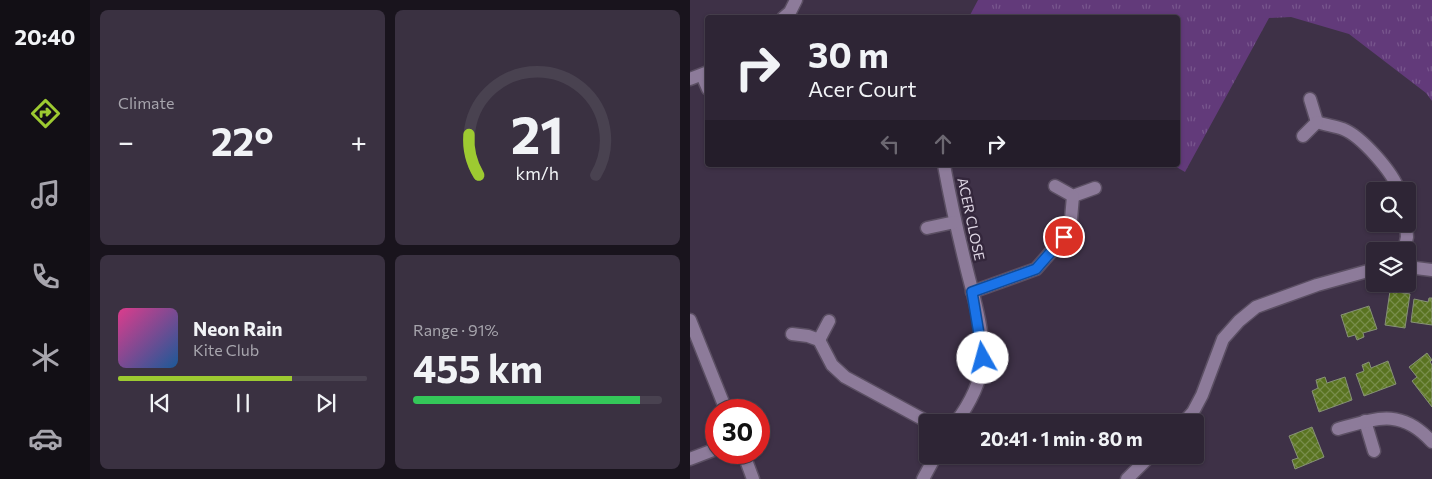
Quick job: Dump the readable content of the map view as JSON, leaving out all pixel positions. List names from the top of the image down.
{
  "streets": {
    "street": ["ACER CLOSE"]
  },
  "page": {
    "tabs": "20:40",
    "tile": [
      "Climate",
      ["Range · 91%", "455 km"]
    ],
    "turn": ["30 m", "Acer Court"],
    "heat": ["−", "22°", "+"],
    "song": ["Neon Rain", "Kite Club"],
    "limit": "30",
    "trip": "20:41 · 1 min · 80 m",
    "gauge": ["21", "km/h"]
  }
}
